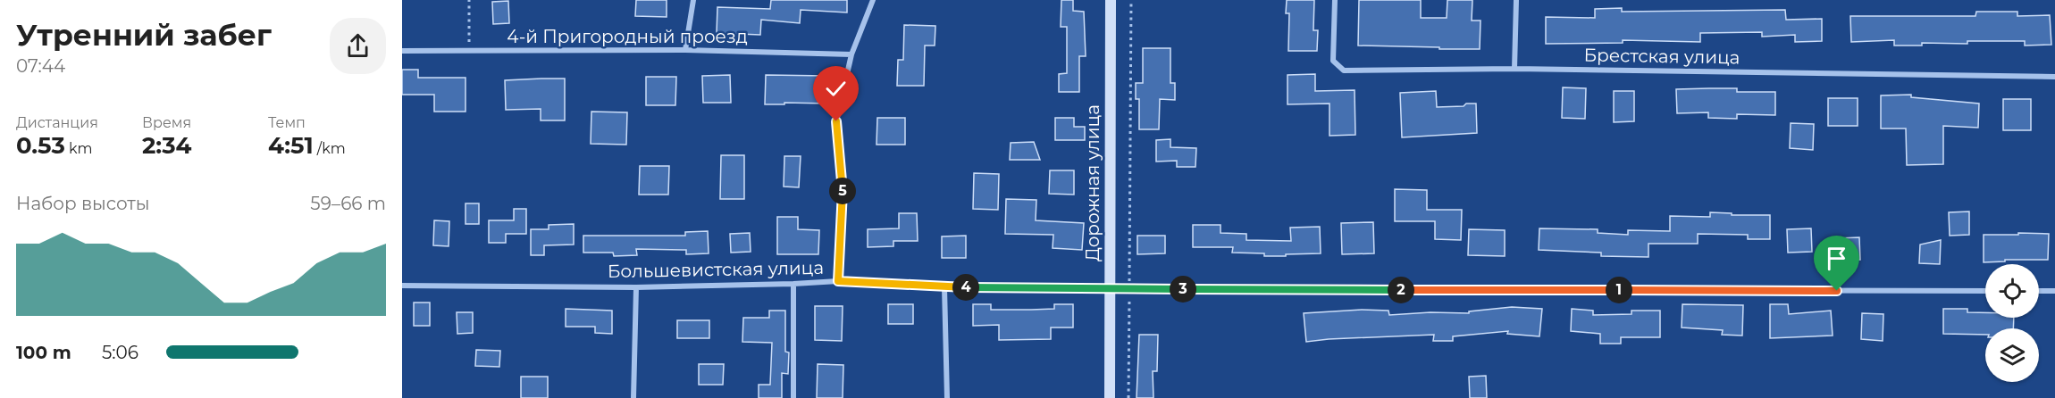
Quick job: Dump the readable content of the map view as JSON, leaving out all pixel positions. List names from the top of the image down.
{
  "streets": {
    "street": [
      "4-й Пригородный проезд",
      "Брестская улица",
      "Дорожная улица",
      "Большевистская улица"
    ]
  },
  "crossings": [
    ["Дорожная улица", "Большевистская улица"]
  ],
  "page": {
    "heading": ["Утренний забег", "07:44"],
    "stats": [
      ["Дистанция", "0.53 km"],
      ["Время", "2:34"],
      ["Темп", "4:51 /km"]
    ],
    "pins": [
      "5",
      "4",
      "3",
      "1",
      "2"
    ],
    "chart": ["Набор высоты", "59–66 m"],
    "list": [
      {
        "name": "100 m",
        "note": "5:06"
      }
    ]
  }
}
